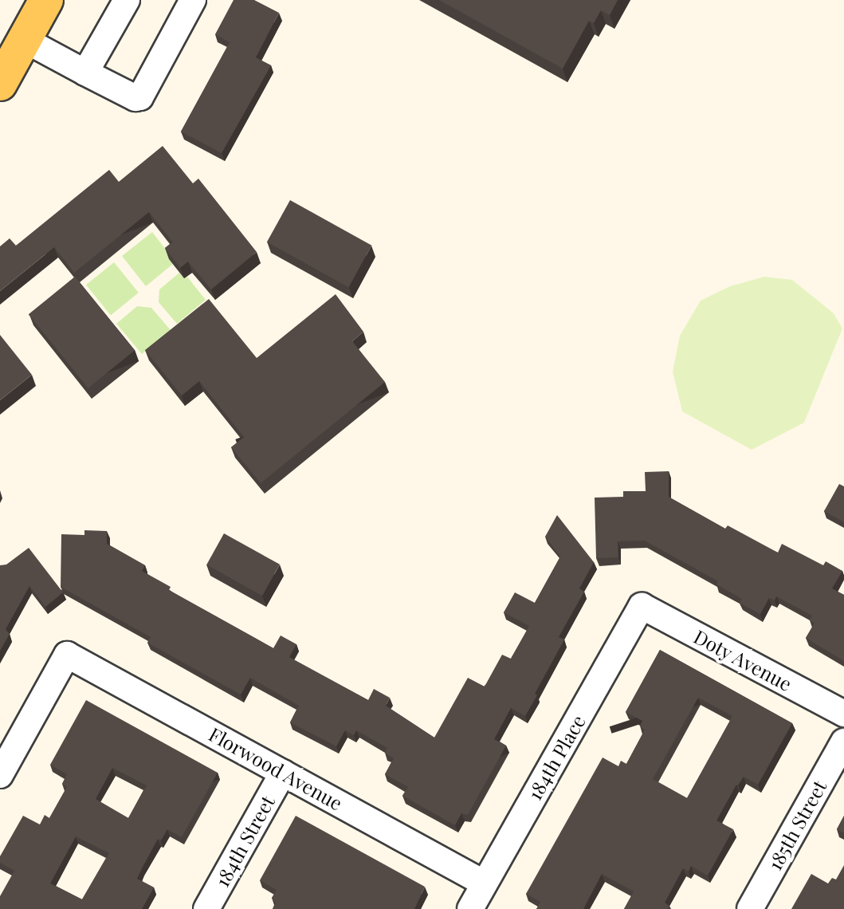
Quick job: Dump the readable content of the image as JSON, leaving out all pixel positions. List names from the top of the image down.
{
  "streets": {
    "street": [
      "Doty Avenue",
      "184th Place",
      "Florwood Avenue",
      "185th Street",
      "184th Street"
    ]
  },
  "crossings": [
    ["Doty Avenue", "184th Place"],
    ["184th Place", "Florwood Avenue"],
    ["Florwood Avenue", "184th Street"]
  ]
}
